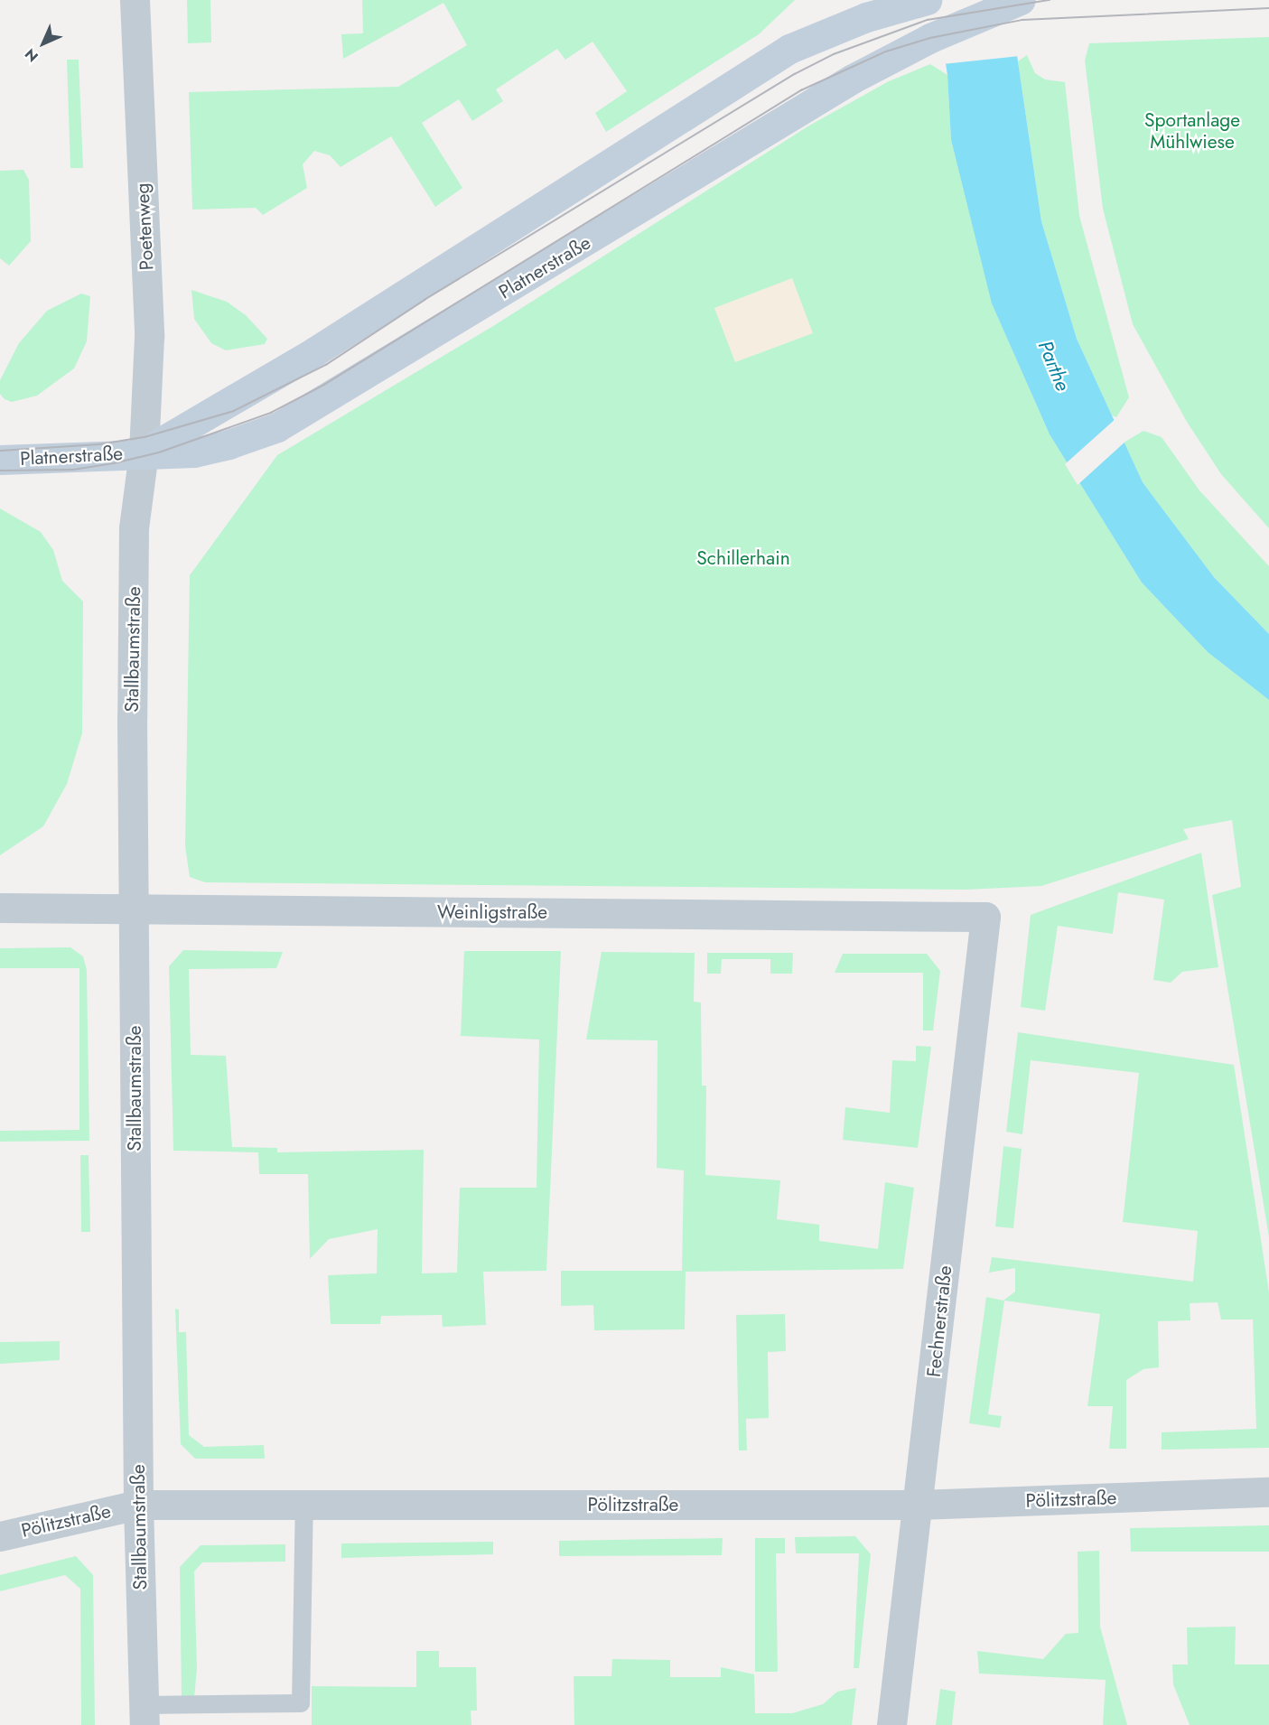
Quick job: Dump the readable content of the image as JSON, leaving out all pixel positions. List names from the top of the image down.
{
  "streets": {
    "main road": ["Platnerstraße"],
    "street": [
      "Poetenweg",
      "Stallbaumstraße",
      "Weinligstraße",
      "Fechnerstraße",
      "Pölitzstraße"
    ]
  },
  "crossings": [
    ["Poetenweg", "Platnerstraße"],
    ["Poetenweg", "Stallbaumstraße"],
    ["Platnerstraße", "Stallbaumstraße"],
    ["Stallbaumstraße", "Weinligstraße"],
    ["Stallbaumstraße", "Pölitzstraße"],
    ["Weinligstraße", "Fechnerstraße"],
    ["Fechnerstraße", "Pölitzstraße"]
  ],
  "water": ["Parthe"],
  "parks": ["Sportanlage Mühlwiese", "Schillerhain"],
  "north": "bottom left"
}
